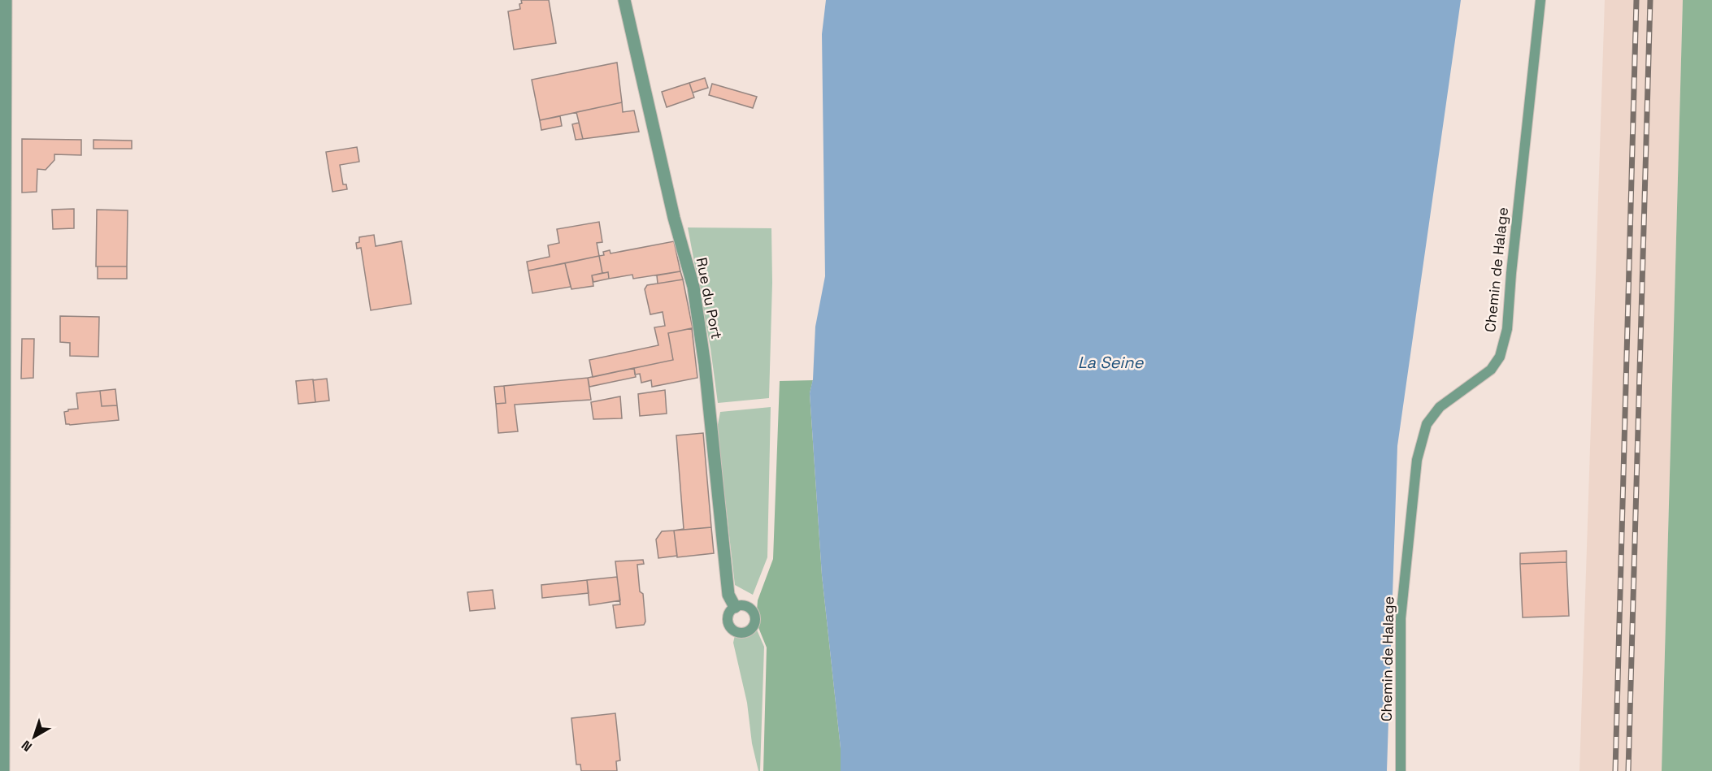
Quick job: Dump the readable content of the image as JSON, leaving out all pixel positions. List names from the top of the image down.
{
  "streets": {
    "street": ["Rue du Port"],
    "lane": ["Chemin de Halage"]
  },
  "water": ["La Seine"],
  "north": "bottom left"
}
